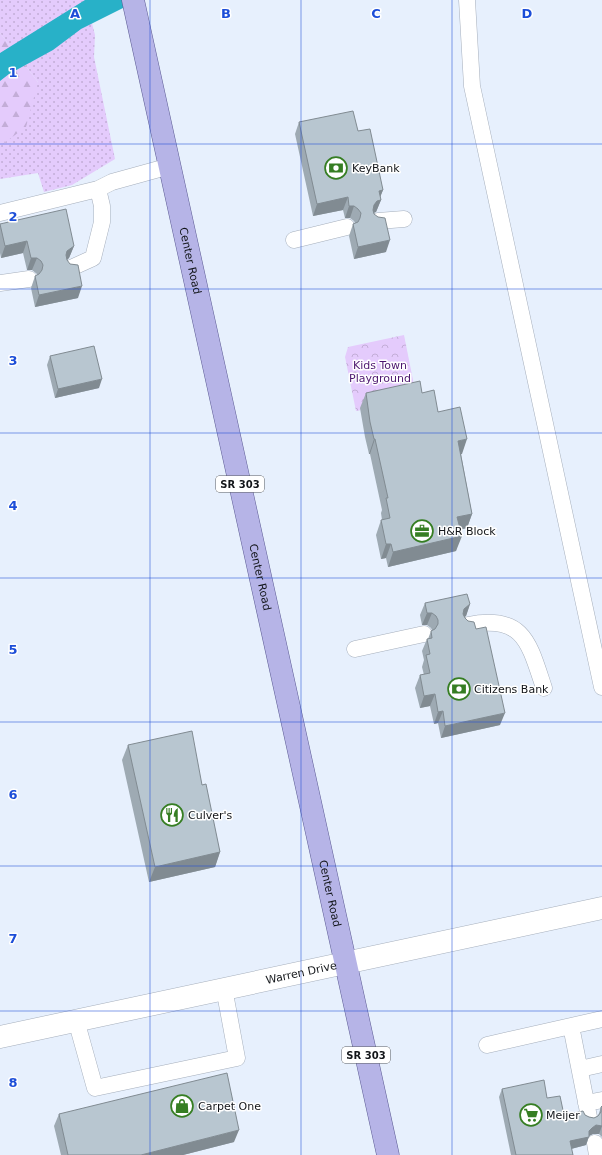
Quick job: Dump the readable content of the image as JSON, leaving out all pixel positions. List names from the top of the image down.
{
  "streets": {
    "main road": ["Center Road", "SR 303"],
    "street": ["Warren Drive"]
  },
  "crossings": [
    ["Center Road", "Warren Drive"]
  ],
  "parks": ["Kids Town Playground"],
  "places": {
    "bank": ["KeyBank", "Citizens Bank"],
    "office": ["H&R Block"],
    "restaurant": ["Culver's"],
    "shop": ["Carpet One"],
    "supermarket": ["Meijer"]
  },
  "grid": {
    "columns": [
      "A",
      "B",
      "C",
      "D"
    ],
    "rows": [
      "1",
      "2",
      "3",
      "4",
      "5",
      "6",
      "7",
      "8"
    ]
  }
}
